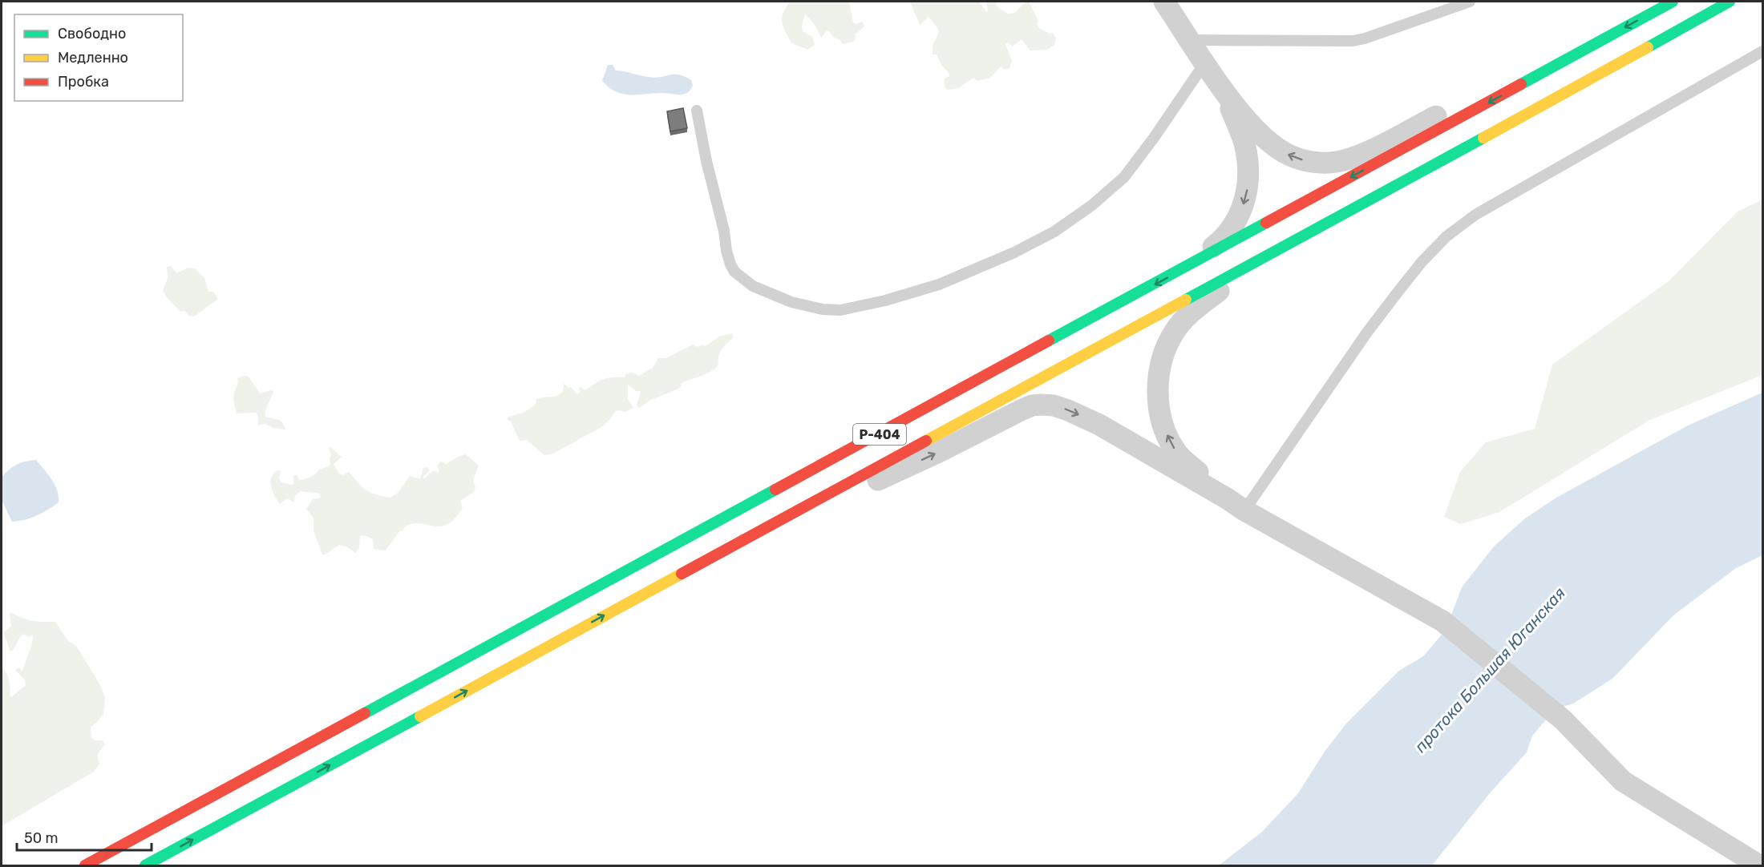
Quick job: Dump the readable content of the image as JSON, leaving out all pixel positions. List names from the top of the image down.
{
  "streets": {
    "highway": ["Р-404"]
  },
  "water": ["протока Большая Юганская"],
  "legend": ["Свободно", "Медленно", "Пробка"],
  "scale_bar": "50 m"
}
